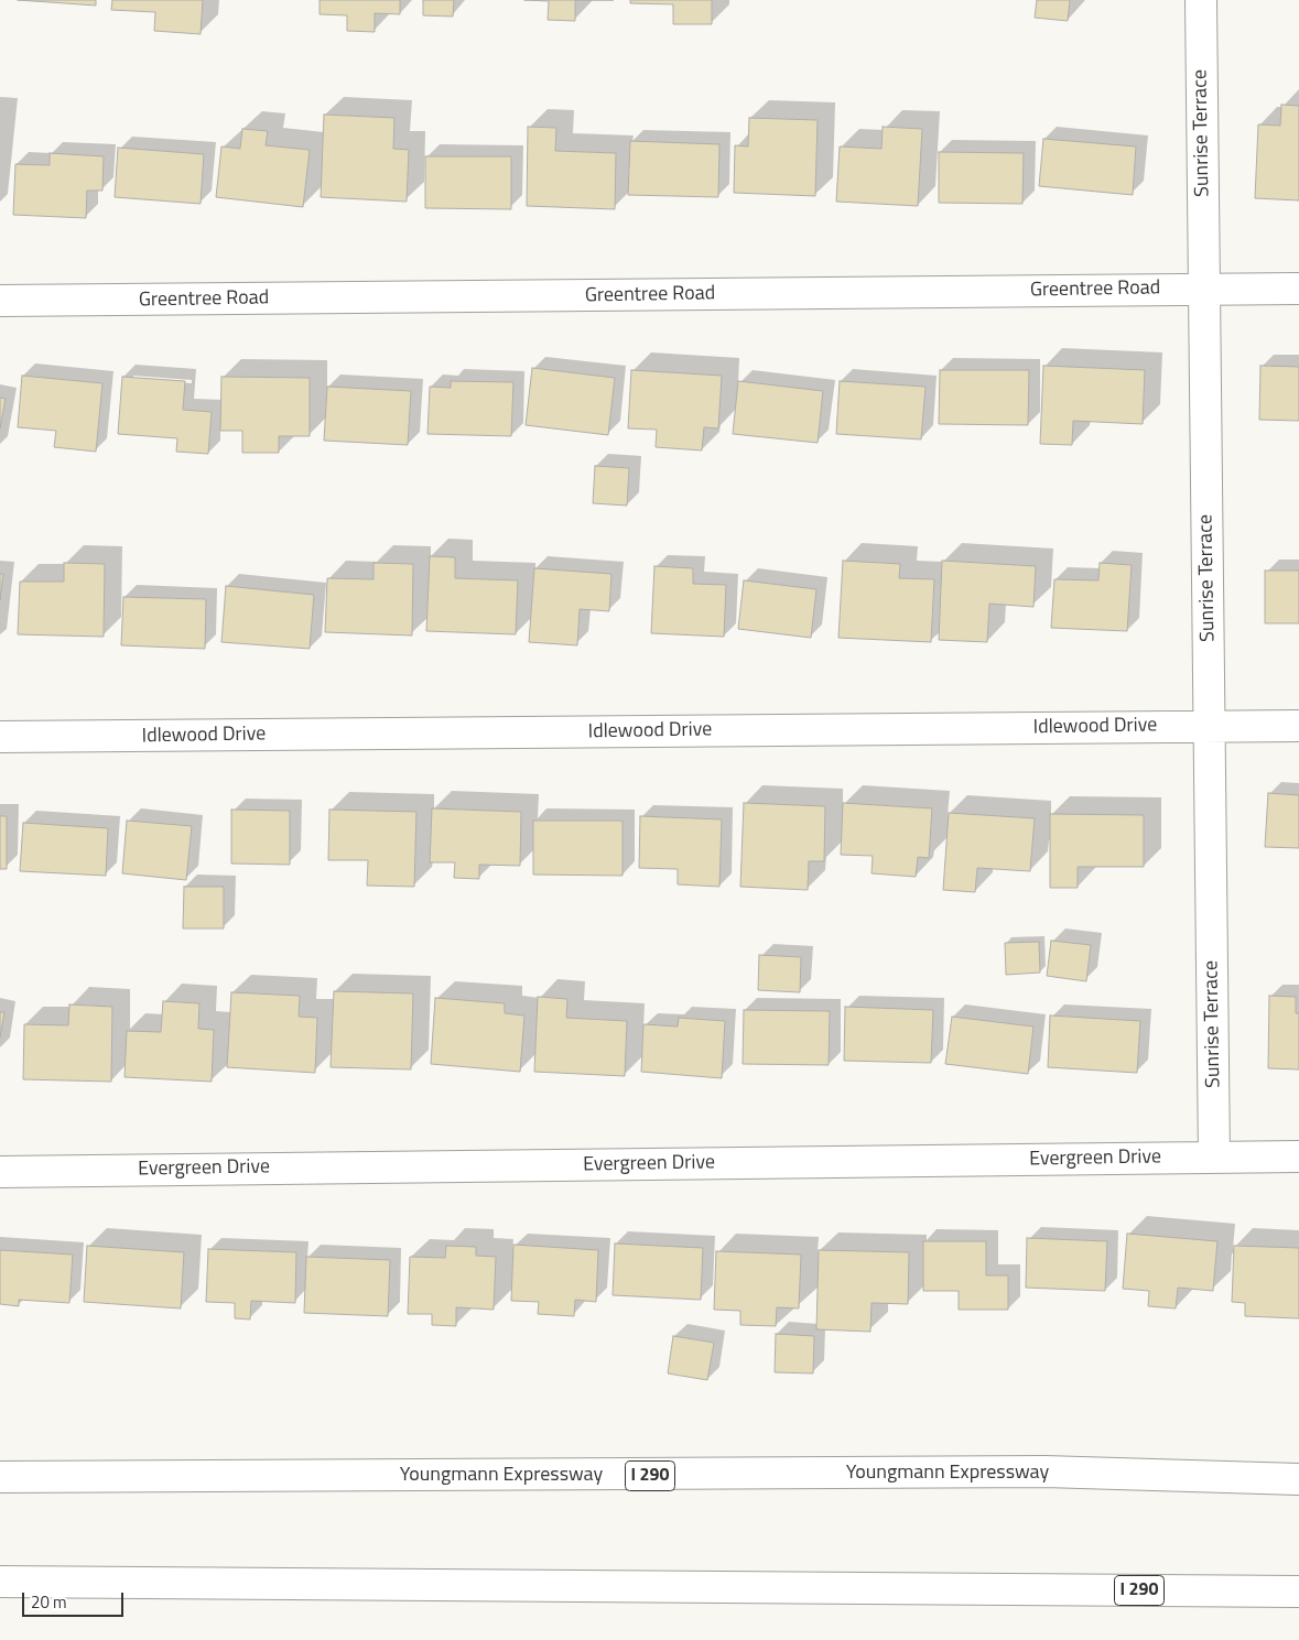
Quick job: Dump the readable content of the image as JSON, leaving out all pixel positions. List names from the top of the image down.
{
  "streets": {
    "main road": [
      "Sunrise Terrace",
      "Greentree Road",
      "Idlewood Drive",
      "Evergreen Drive",
      "Youngmann Expressway",
      "I 290"
    ]
  },
  "crossings": [
    ["Sunrise Terrace", "Greentree Road"],
    ["Sunrise Terrace", "Idlewood Drive"],
    ["Sunrise Terrace", "Evergreen Drive"]
  ],
  "scale_bar": "20 m"
}
